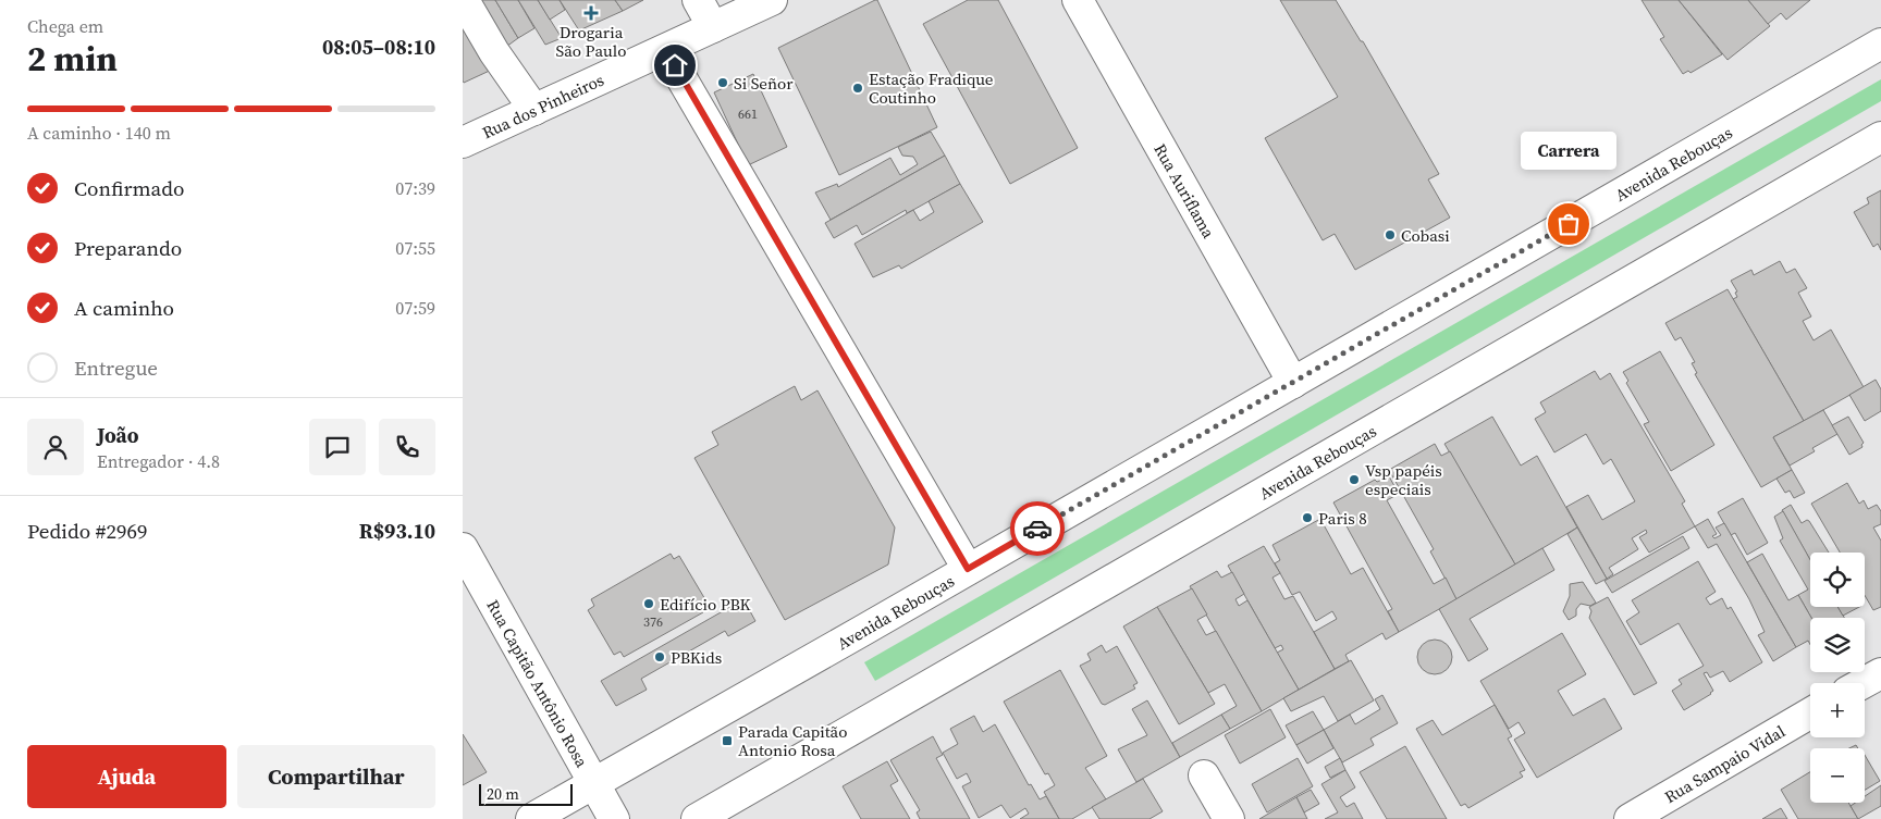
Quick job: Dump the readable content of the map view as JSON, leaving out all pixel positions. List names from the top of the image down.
{
  "streets": {
    "main road": [
      "Rua dos Pinheiros",
      "Avenida Rebouças",
      "Rua Auriflama",
      "Rua Capitão Antônio Rosa",
      "Rua Sampaio Vidal"
    ]
  },
  "crossings": [
    ["Avenida Rebouças", "Rua Auriflama"],
    ["Avenida Rebouças", "Rua Capitão Antônio Rosa"]
  ],
  "places": {
    "health": ["Drogaria São Paulo"],
    "other": [
      "Si Señor",
      "Estação Fradique Coutinho",
      "Carrera",
      "Cobasi",
      "Vsp papéis especiais",
      "Paris 8",
      "Edifício PBK",
      "PBKids"
    ],
    "transit": ["Parada Capitão Antonio Rosa"]
  },
  "house_numbers": ["661", "376"],
  "scale_bar": "20 m",
  "page": {
    "heading": ["2 min", "Chega em", "08:05–08:10"],
    "panel": [
      "João",
      "Entregador · 4.8",
      "Pedido #2969",
      "R$93.10"
    ],
    "bar": "A caminho · 140 m",
    "bubble": "Carrera",
    "list": [
      ["Confirmado", "07:39"],
      ["Preparando", "07:55"],
      ["A caminho", "07:59"],
      "Entregue"
    ],
    "map_buttons": ["+", "−"],
    "buttons": ["Ajuda", "Compartilhar"],
    "scale": "20 m"
  }
}
